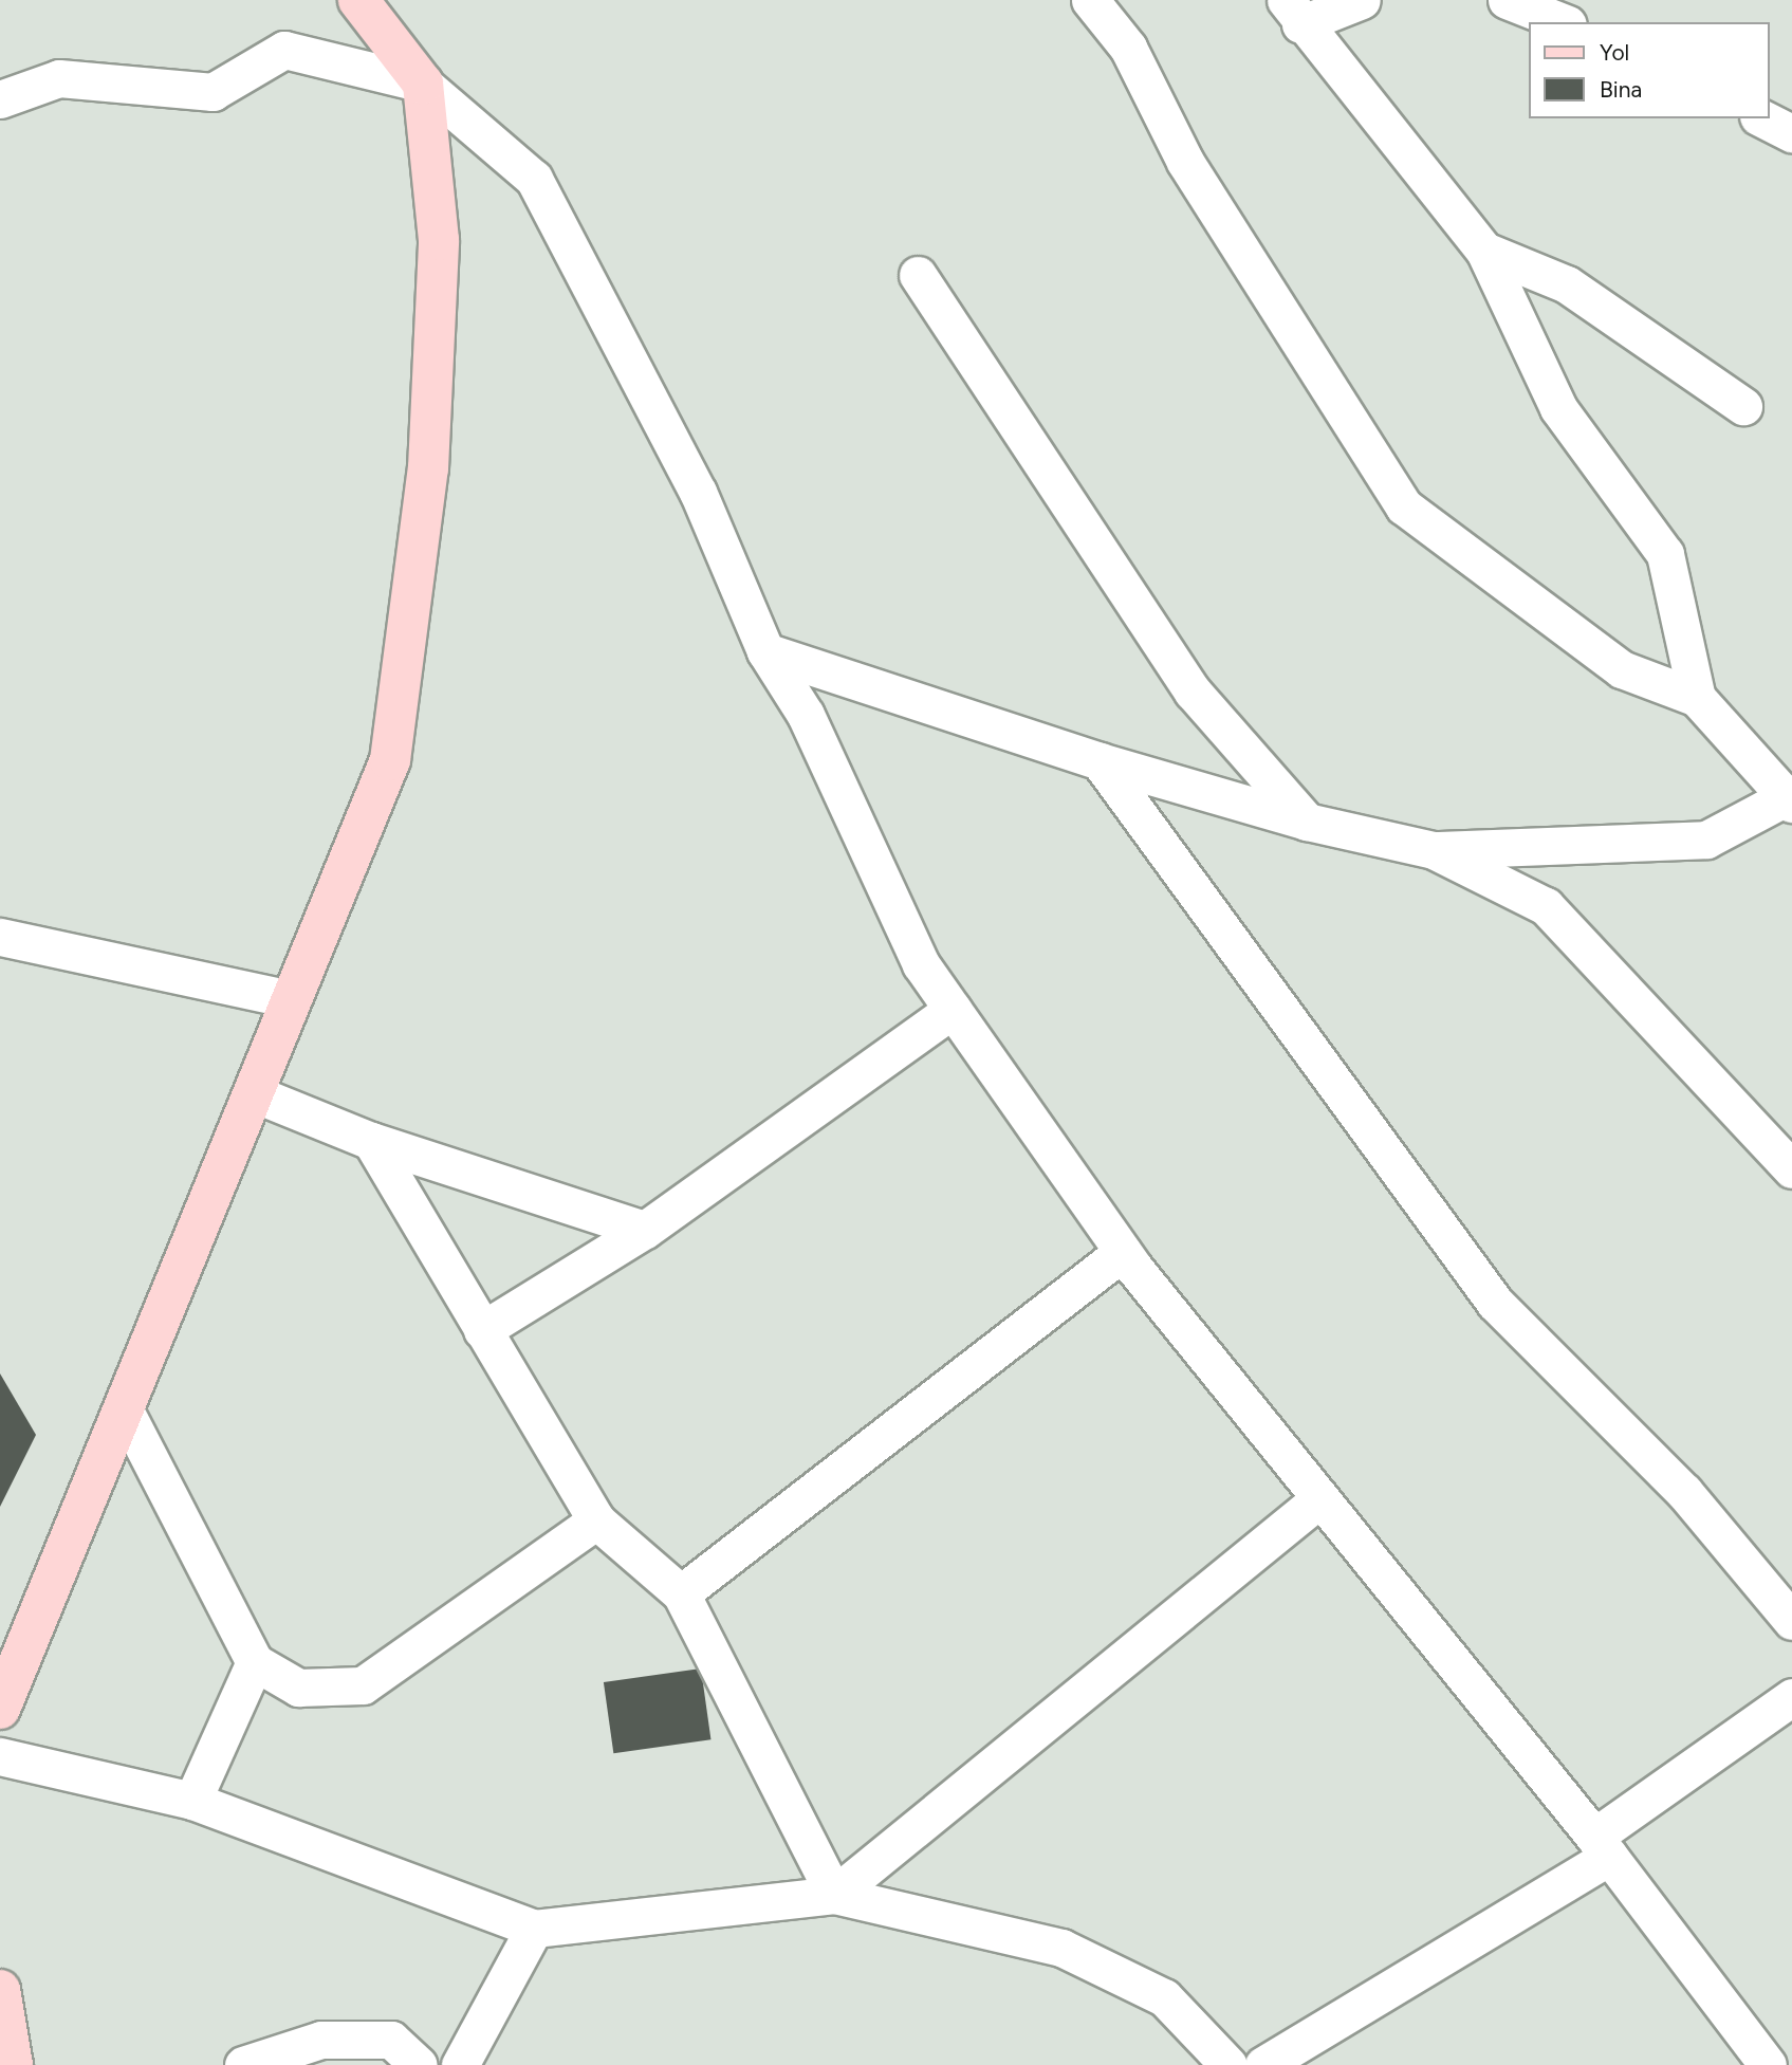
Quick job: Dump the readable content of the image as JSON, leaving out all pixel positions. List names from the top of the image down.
{
  "legend": ["Yol", "Bina"]
}
